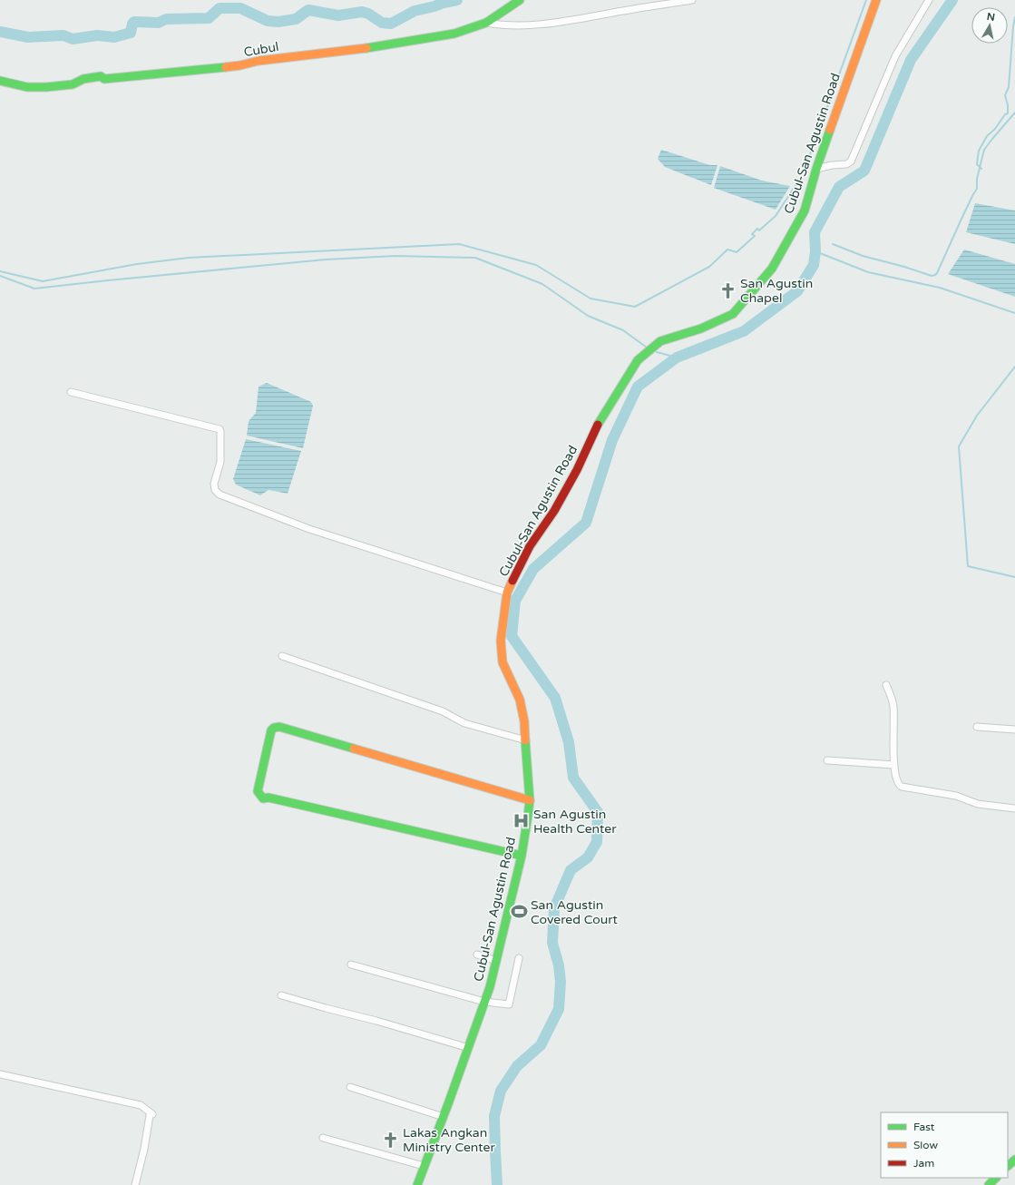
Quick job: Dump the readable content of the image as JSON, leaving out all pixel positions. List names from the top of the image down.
{
  "streets": {
    "street": ["Cubul", "Cubul-San Agustin Road"]
  },
  "places": {
    "church": ["San Agustin Chapel", "Lakas Angkan Ministry Center"],
    "hospital": ["San Agustin Health Center"],
    "sports": ["San Agustin Covered Court"]
  },
  "legend": ["Fast", "Slow", "Jam"],
  "north": "top"
}
